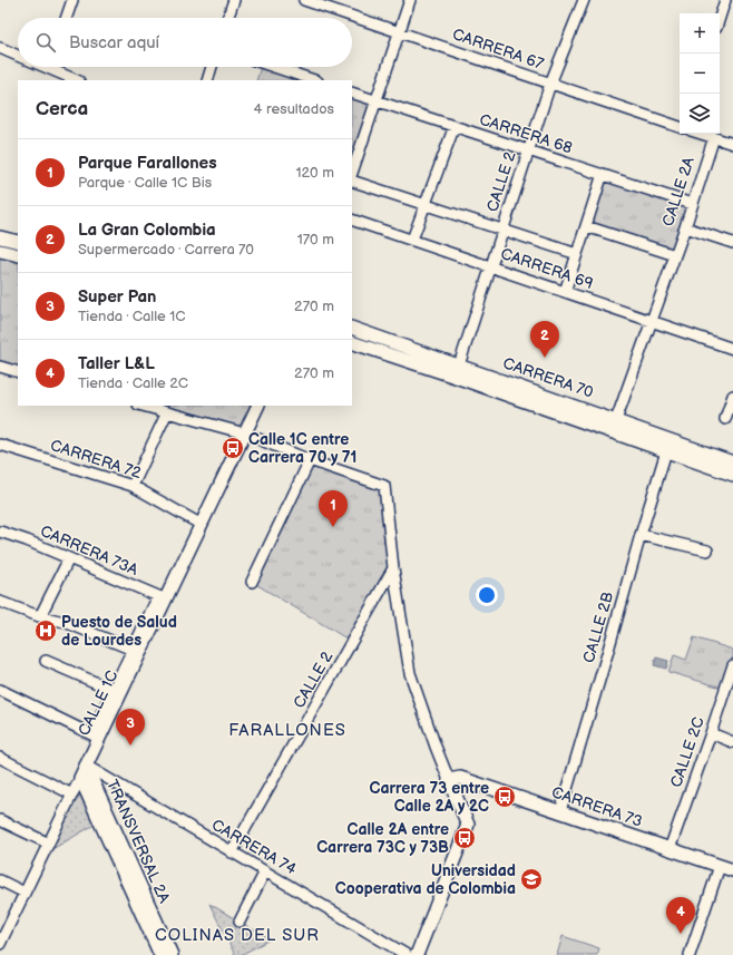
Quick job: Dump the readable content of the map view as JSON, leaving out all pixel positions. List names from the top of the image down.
{
  "streets": {
    "street": [
      "CARRERA 67",
      "CARRERA 68",
      "CALLE 2",
      "CALLE 2A",
      "CARRERA 69",
      "CARRERA 70",
      "CARRERA 72",
      "CARRERA 73A",
      "CALLE 2B",
      "CALLE 1C",
      "CALLE 2C",
      "CARRERA 73",
      "TRANSVERSAL 2A",
      "CARRERA 74"
    ]
  },
  "crossings": [
    ["CARRERA 67", "CALLE 2"],
    ["CARRERA 68", "CALLE 2"],
    ["CARRERA 68", "CALLE 2A"],
    ["CALLE 2", "CARRERA 69"],
    ["CALLE 2", "CARRERA 70"],
    ["CALLE 2", "CARRERA 74"],
    ["CALLE 2A", "CARRERA 69"],
    ["CALLE 2A", "CARRERA 70"],
    ["CARRERA 70", "CALLE 2B"],
    ["CARRERA 72", "CALLE 1C"],
    ["CARRERA 73A", "CALLE 1C"],
    ["CALLE 2B", "CARRERA 73"],
    ["CALLE 1C", "TRANSVERSAL 2A"],
    ["CALLE 1C", "CARRERA 74"],
    ["CALLE 2C", "CARRERA 73"],
    ["TRANSVERSAL 2A", "CARRERA 74"]
  ],
  "districts": ["FARALLONES", "COLINAS DEL SUR"],
  "places": {
    "bus stop": ["Calle 1C entre Carrera 70 y 71", "Carrera 73 entre Calle 2A y 2C", "Calle 2A entre Carrera 73C y 73B"],
    "hospital": ["Puesto de Salud de Lourdes"],
    "school or university": ["Universidad Cooperativa de Colombia"]
  },
  "page": {
    "map_buttons": ["+", "−"],
    "search": "Buscar aquí",
    "heading": ["Cerca", "4 resultados"],
    "list": [
      {
        "mark": "1",
        "name": "Parque Farallones",
        "note": "Parque · Calle 1C Bis",
        "value": "120 m"
      },
      {
        "mark": "2",
        "name": "La Gran Colombia",
        "note": "Supermercado · Carrera 70",
        "value": "170 m"
      },
      {
        "mark": "3",
        "name": "Super Pan",
        "note": "Tienda · Calle 1C",
        "value": "270 m"
      },
      {
        "mark": "4",
        "name": "Taller L&L",
        "note": "Tienda · Calle 2C",
        "value": "270 m"
      }
    ],
    "pins": [
      "2",
      "1",
      "3",
      "4"
    ]
  }
}
